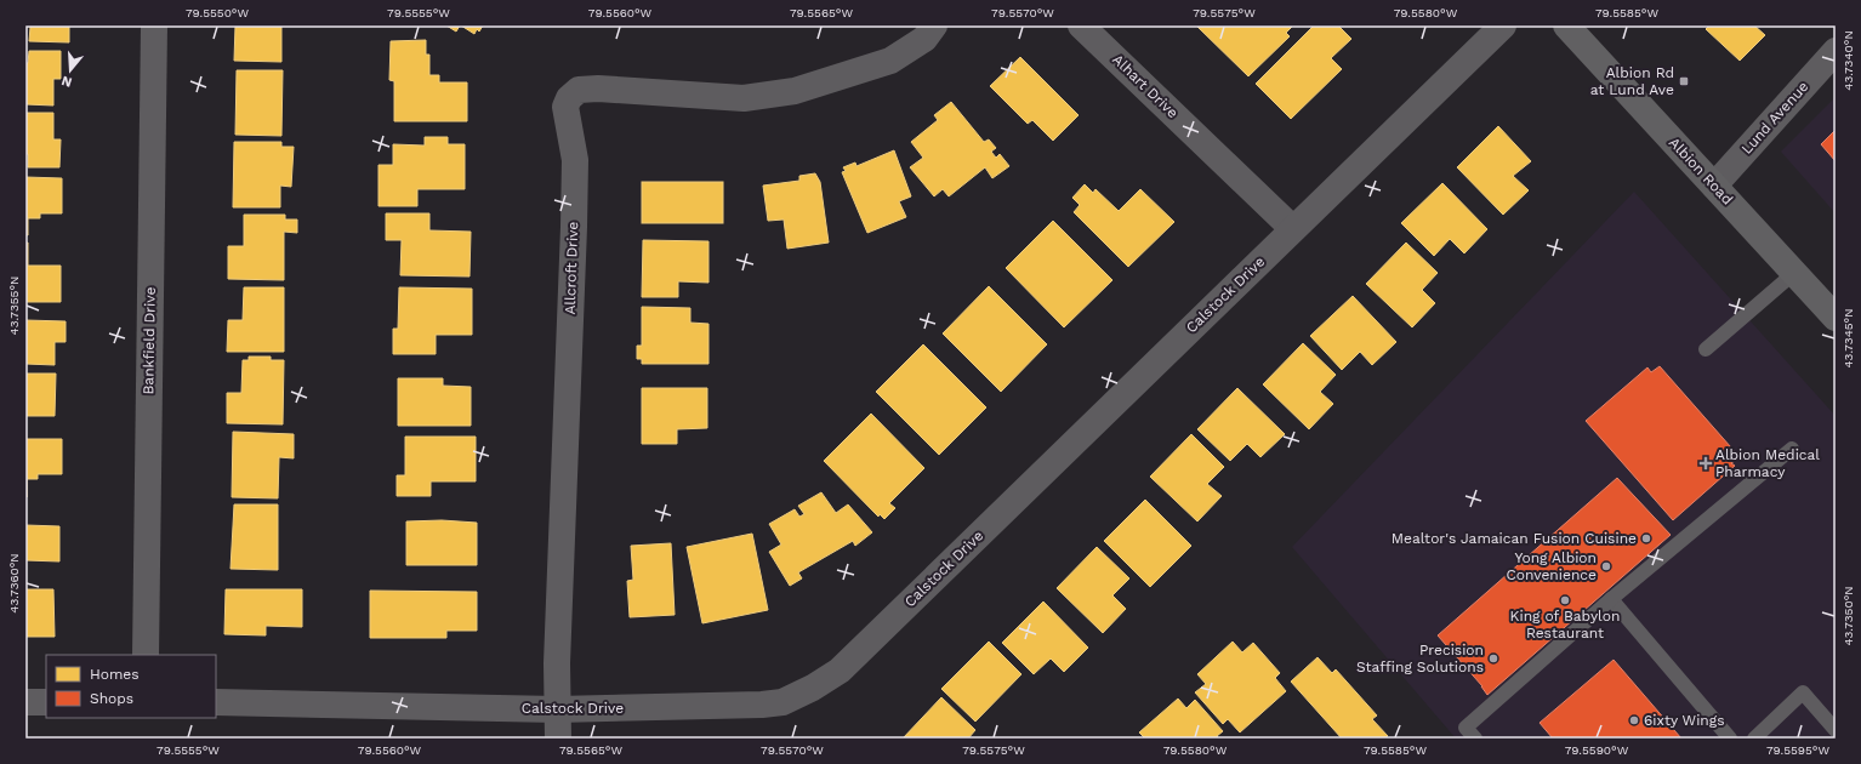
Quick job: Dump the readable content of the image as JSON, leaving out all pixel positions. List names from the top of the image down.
{
  "streets": {
    "main road": ["Albion Road"],
    "street": [
      "Alhart Drive",
      "Lund Avenue",
      "Allcroft Drive",
      "Calstock Drive",
      "Bankfield Drive"
    ]
  },
  "crossings": [
    ["Alhart Drive", "Calstock Drive"],
    ["Lund Avenue", "Albion Road"],
    ["Allcroft Drive", "Calstock Drive"]
  ],
  "places": {
    "transit": ["Albion Rd at Lund Ave"],
    "health": ["Albion Medical Pharmacy"],
    "other": [
      "Mealtor's Jamaican Fusion Cuisine",
      "Yong Albion Convenience",
      "King of Babylon Restaurant",
      "Precision Staffing Solutions",
      "6ixty Wings"
    ]
  },
  "legend": ["Homes", "Shops"],
  "north": "bottom",
  "coordinates": [
    "79.5550°W",
    "79.5555°W",
    "79.5560°W",
    "79.5565°W",
    "79.5570°W",
    "79.5575°W",
    "79.5580°W",
    "79.5585°W",
    "43.7340°N",
    "43.7355°N",
    "43.7345°N",
    "43.7360°N",
    "43.7350°N",
    "79.5590°W",
    "79.5595°W"
  ]
}
